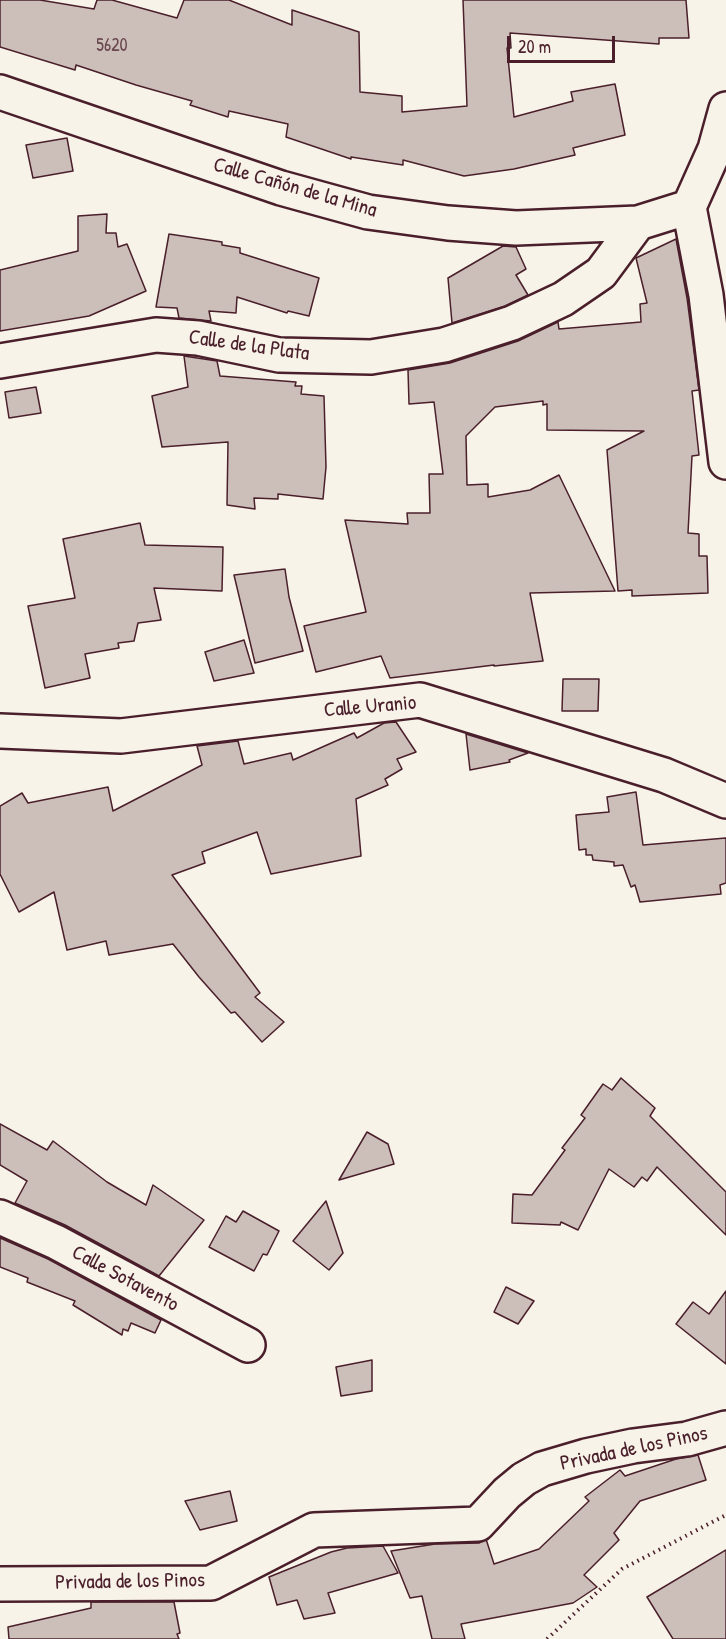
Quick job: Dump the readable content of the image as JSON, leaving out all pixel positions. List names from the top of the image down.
{
  "streets": {
    "street": [
      "Calle Cañón de la Mina",
      "Calle de la Plata",
      "Calle Uranio",
      "Calle Sotavento",
      "Privada de los Pinos"
    ]
  },
  "crossings": [
    ["Calle Cañón de la Mina", "Calle de la Plata"]
  ],
  "house_numbers": ["5620"],
  "scale_bar": "20 m"
}
